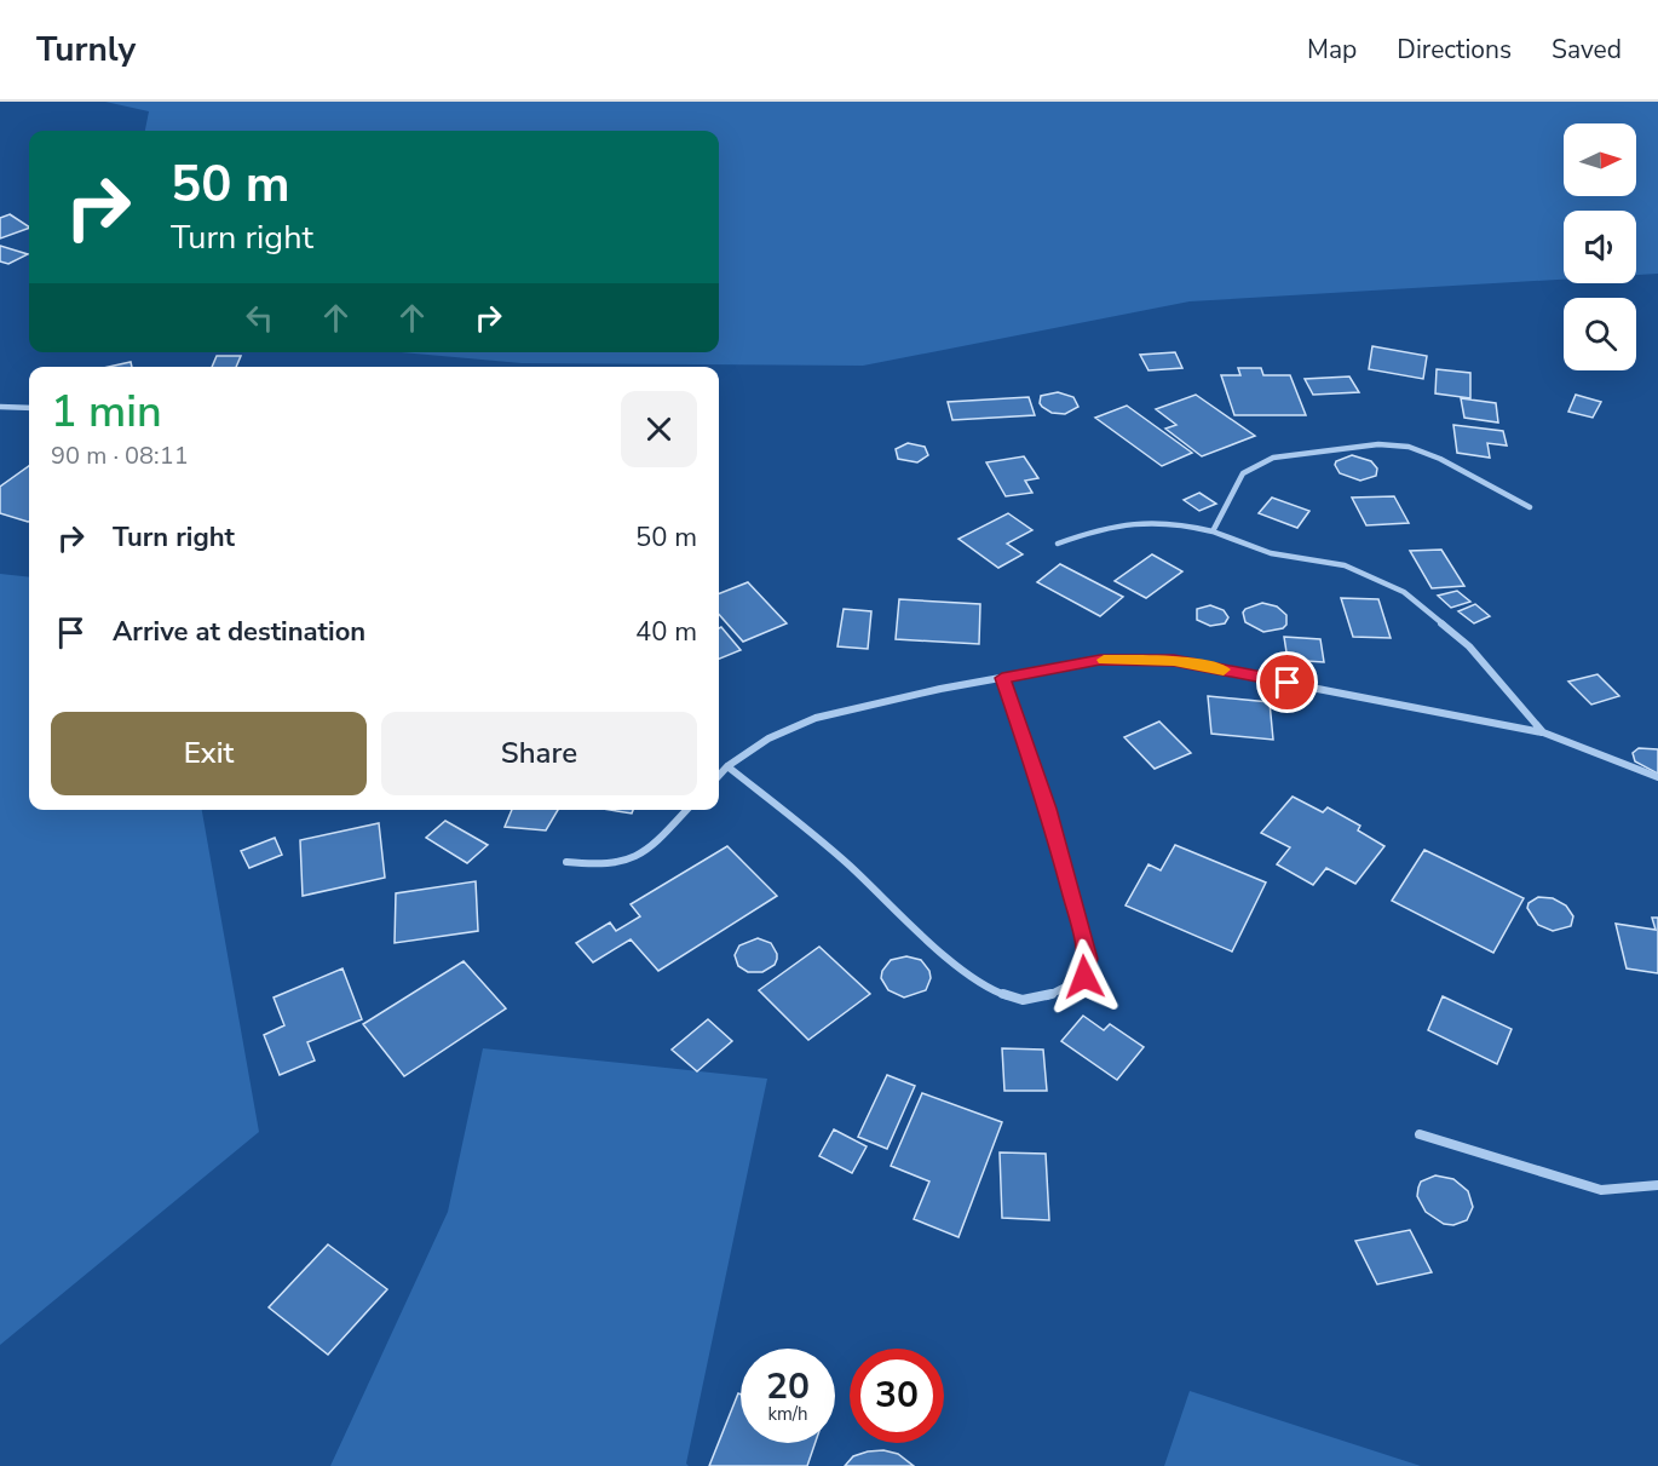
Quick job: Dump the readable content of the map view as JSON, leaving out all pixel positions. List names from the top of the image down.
{
  "north": "right",
  "page": {
    "header": "Turnly",
    "nav": ["Map", "Directions", "Saved"],
    "turn": ["50 m", "Turn right"],
    "heading": ["1 min", "90 m · 08:11"],
    "list": [
      {
        "name": "Turn right",
        "value": "50 m"
      },
      {
        "name": "Arrive at destination",
        "value": "40 m"
      }
    ],
    "buttons": ["Exit", "Share"],
    "speed": "20 km/h",
    "limit": "30"
  }
}
